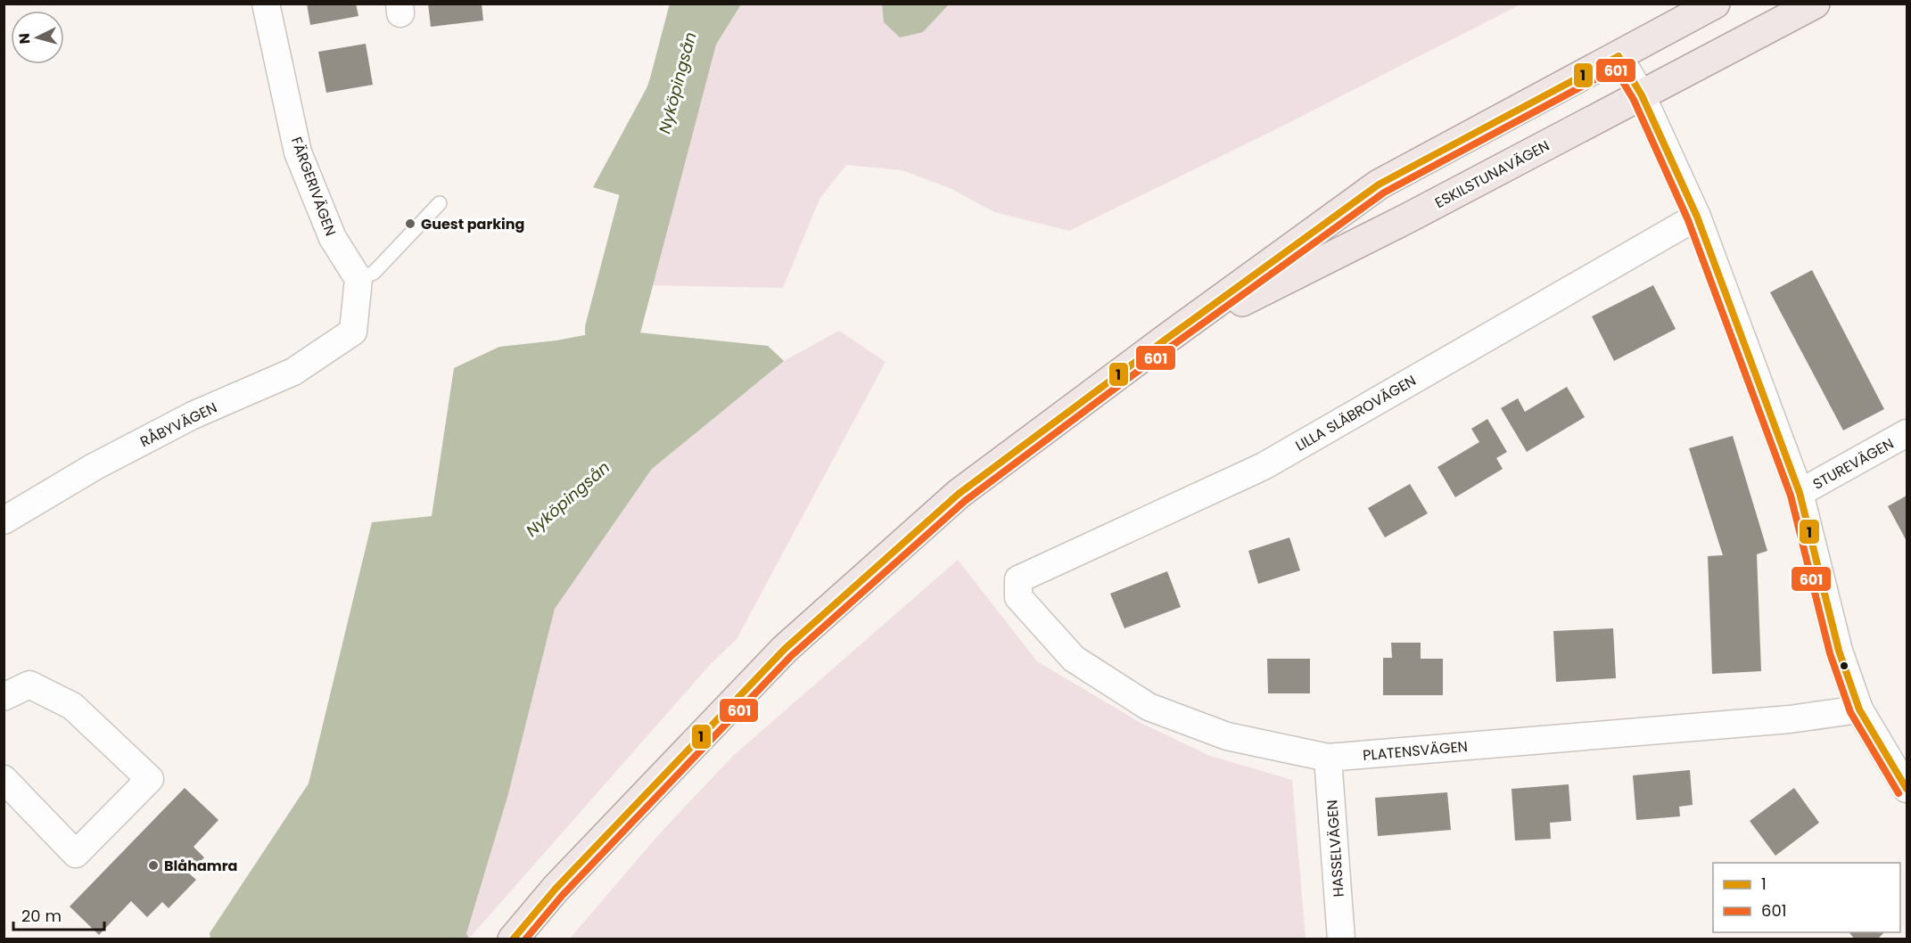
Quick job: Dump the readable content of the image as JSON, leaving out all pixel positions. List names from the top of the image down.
{
  "streets": {
    "main road": ["ESKILSTUNAVÄGEN"],
    "street": [
      "FÄRGERIVÄGEN",
      "LILLA SLÄBROVÄGEN",
      "RÅBYVÄGEN",
      "STUREVÄGEN",
      "PLATENSVÄGEN",
      "HASSELVÄGEN"
    ]
  },
  "crossings": [
    ["FÄRGERIVÄGEN", "RÅBYVÄGEN"],
    ["LILLA SLÄBROVÄGEN", "PLATENSVÄGEN"],
    ["PLATENSVÄGEN", "HASSELVÄGEN"]
  ],
  "water": ["Nyköpingsån"],
  "places": ["Guest parking", "Blåhamra"],
  "lines": ["transit line 1", "transit line 601"],
  "legend": ["1", "601"],
  "scale_bar": "20 m",
  "north": "left"
}
